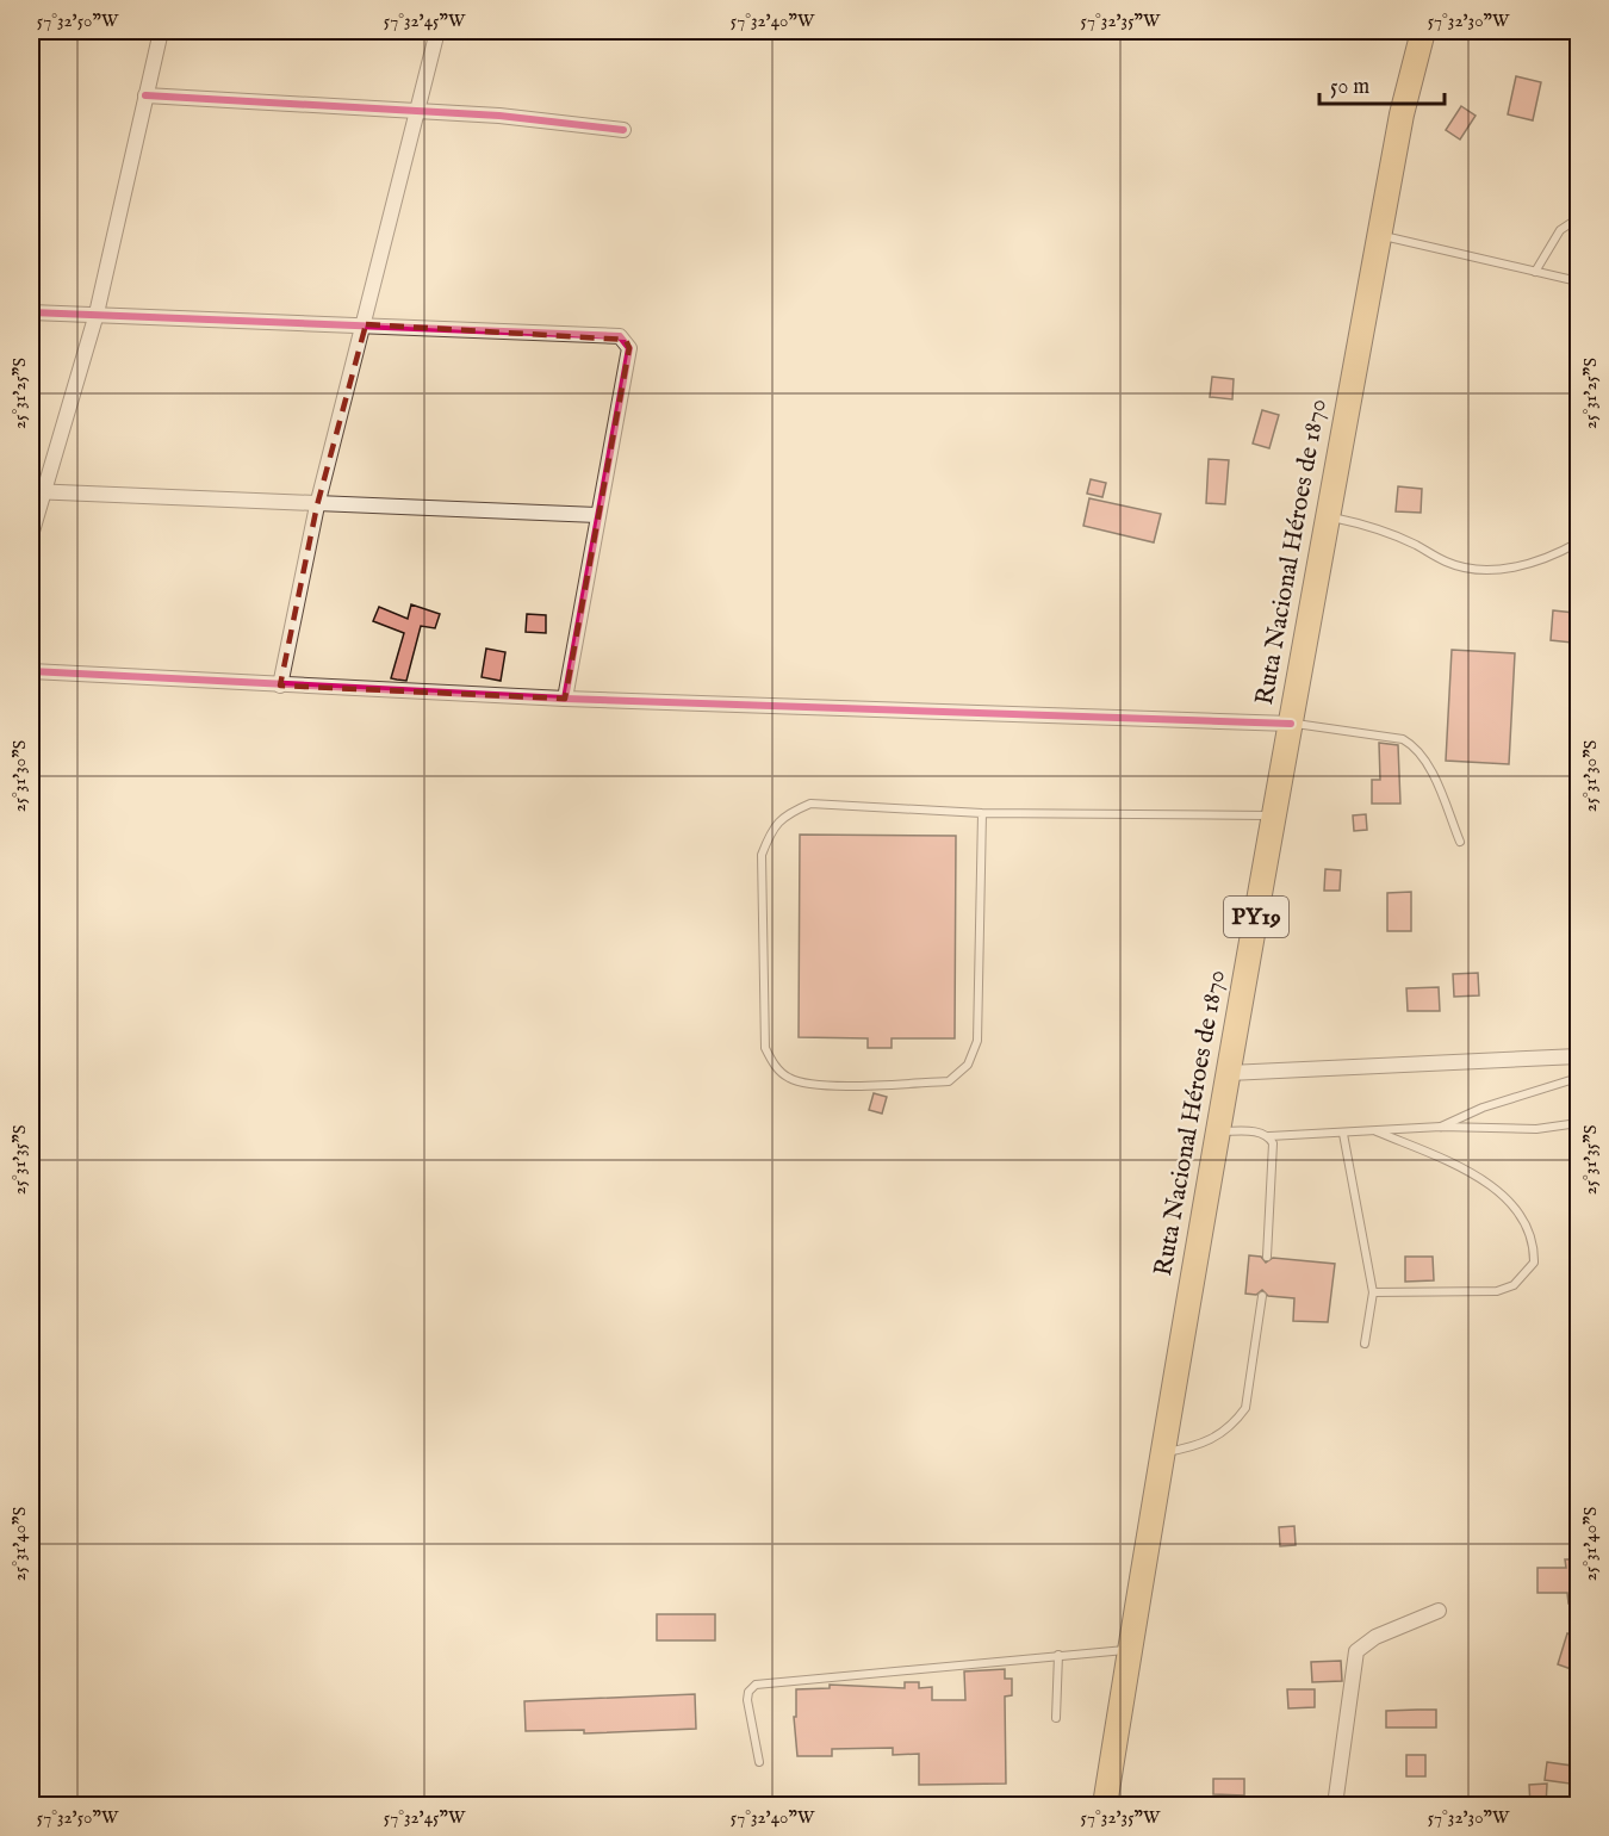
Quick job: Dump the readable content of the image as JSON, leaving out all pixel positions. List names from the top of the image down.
{
  "streets": {
    "highway": ["Ruta Nacional Héroes de 1870", "PY19"]
  },
  "scale_bar": "50 m",
  "coordinates": [
    "57°32'50\"W",
    "57°32'45\"W",
    "57°32'40\"W",
    "57°32'35\"W",
    "57°32'30\"W",
    "25°31'25\"S",
    "25°31'30\"S",
    "25°31'35\"S",
    "25°31'40\"S"
  ]
}
